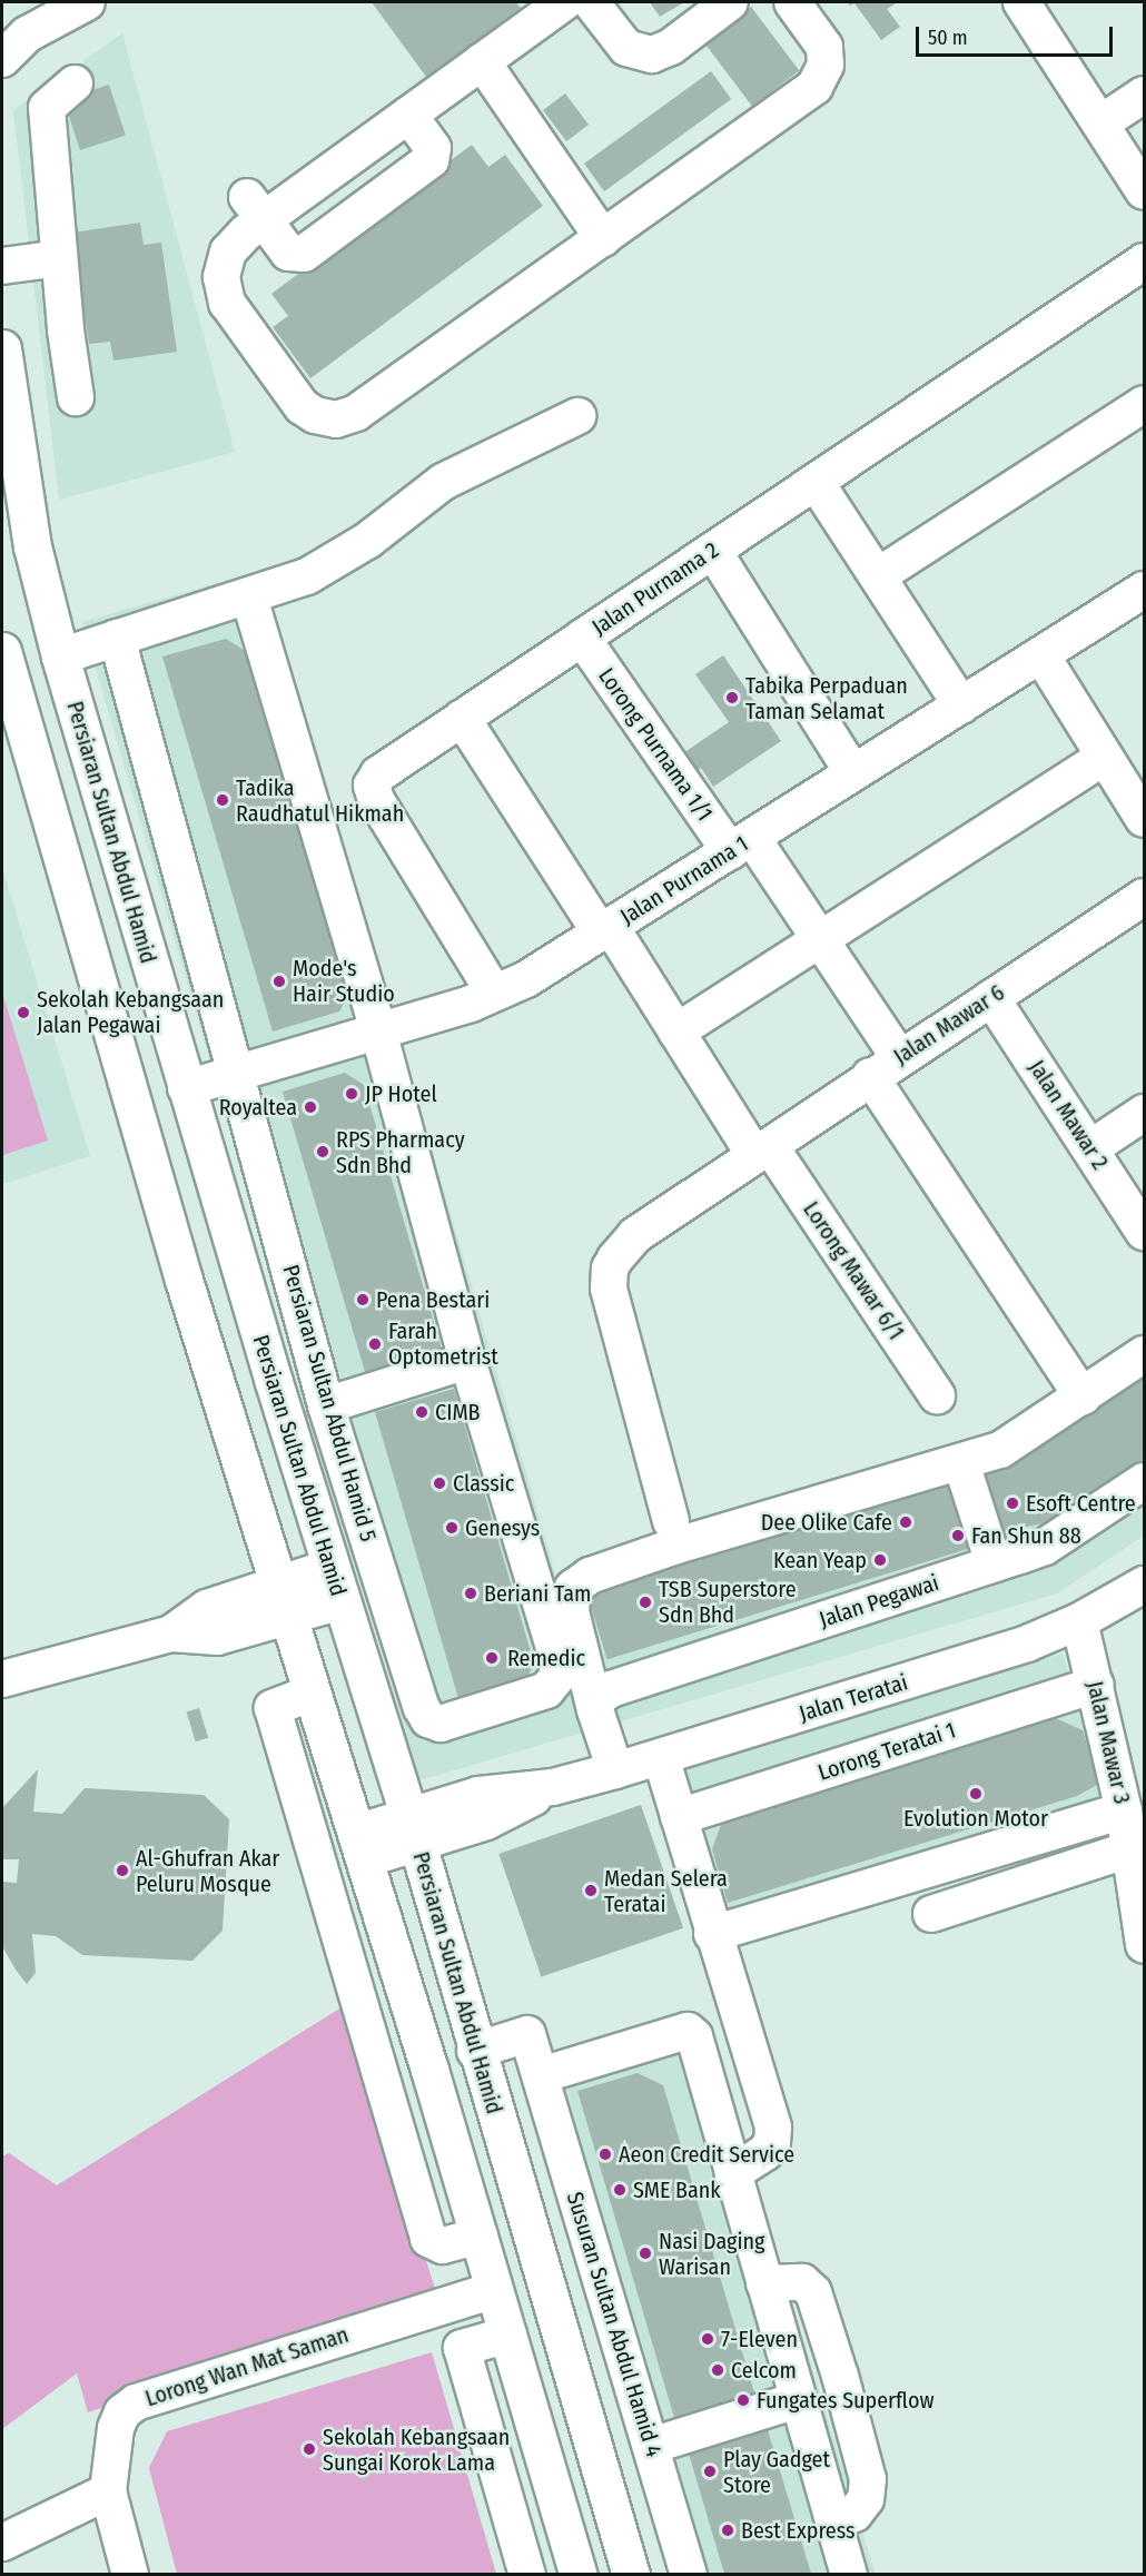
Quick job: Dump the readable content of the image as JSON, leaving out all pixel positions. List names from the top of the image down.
{
  "streets": {
    "main road": ["Persiaran Sultan Abdul Hamid"],
    "street": [
      "Jalan Purnama 2",
      "Lorong Purnama 1/1",
      "Jalan Purnama 1",
      "Jalan Mawar 6",
      "Jalan Mawar 2",
      "Lorong Mawar 6/1",
      "Persiaran Sultan Abdul Hamid 5",
      "Jalan Pegawai",
      "Jalan Teratai",
      "Jalan Mawar 3",
      "Lorong Teratai 1",
      "Susuran Sultan Abdul Hamid 4",
      "Lorong Wan Mat Saman"
    ]
  },
  "crossings": [
    ["Jalan Purnama 2", "Lorong Purnama 1/1"],
    ["Jalan Purnama 2", "Jalan Purnama 1"],
    ["Jalan Purnama 2", "Lorong Mawar 6/1"],
    ["Lorong Purnama 1/1", "Jalan Purnama 1"],
    ["Lorong Purnama 1/1", "Jalan Mawar 6"],
    ["Persiaran Sultan Abdul Hamid", "Jalan Purnama 1"],
    ["Persiaran Sultan Abdul Hamid", "Jalan Teratai"],
    ["Persiaran Sultan Abdul Hamid", "Susuran Sultan Abdul Hamid 4"],
    ["Jalan Purnama 1", "Lorong Mawar 6/1"],
    ["Jalan Purnama 1", "Persiaran Sultan Abdul Hamid 5"],
    ["Jalan Mawar 6", "Jalan Mawar 2"],
    ["Jalan Mawar 6", "Lorong Mawar 6/1"],
    ["Jalan Teratai", "Jalan Mawar 3"],
    ["Jalan Mawar 3", "Lorong Teratai 1"]
  ],
  "places": [
    "Tabika Perpaduan Taman Selamat",
    "Tadika Raudhatul Hikmah",
    "Mode's Hair Studio",
    "Sekolah Kebangsaan Jalan Pegawai",
    "JP Hotel",
    "Royaltea",
    "RPS Pharmacy Sdn Bhd",
    "Pena Bestari",
    "Farah Optometrist",
    "CIMB",
    "Classic",
    "Esoft Centre",
    "Dee Olike Cafe",
    "Genesys",
    "Fan Shun 88",
    "Kean Yeap",
    "Beriani Tam",
    "TSB Superstore Sdn Bhd",
    "Remedic",
    "Evolution Motor",
    "Al-Ghufran Akar Peluru Mosque",
    "Medan Selera Teratai",
    "Aeon Credit Service",
    "SME Bank",
    "Nasi Daging Warisan",
    "7-Eleven",
    "Celcom",
    "Fungates Superflow",
    "Sekolah Kebangsaan Sungai Korok Lama",
    "Play Gadget Store",
    "Best Express"
  ],
  "scale_bar": "50 m"
}
